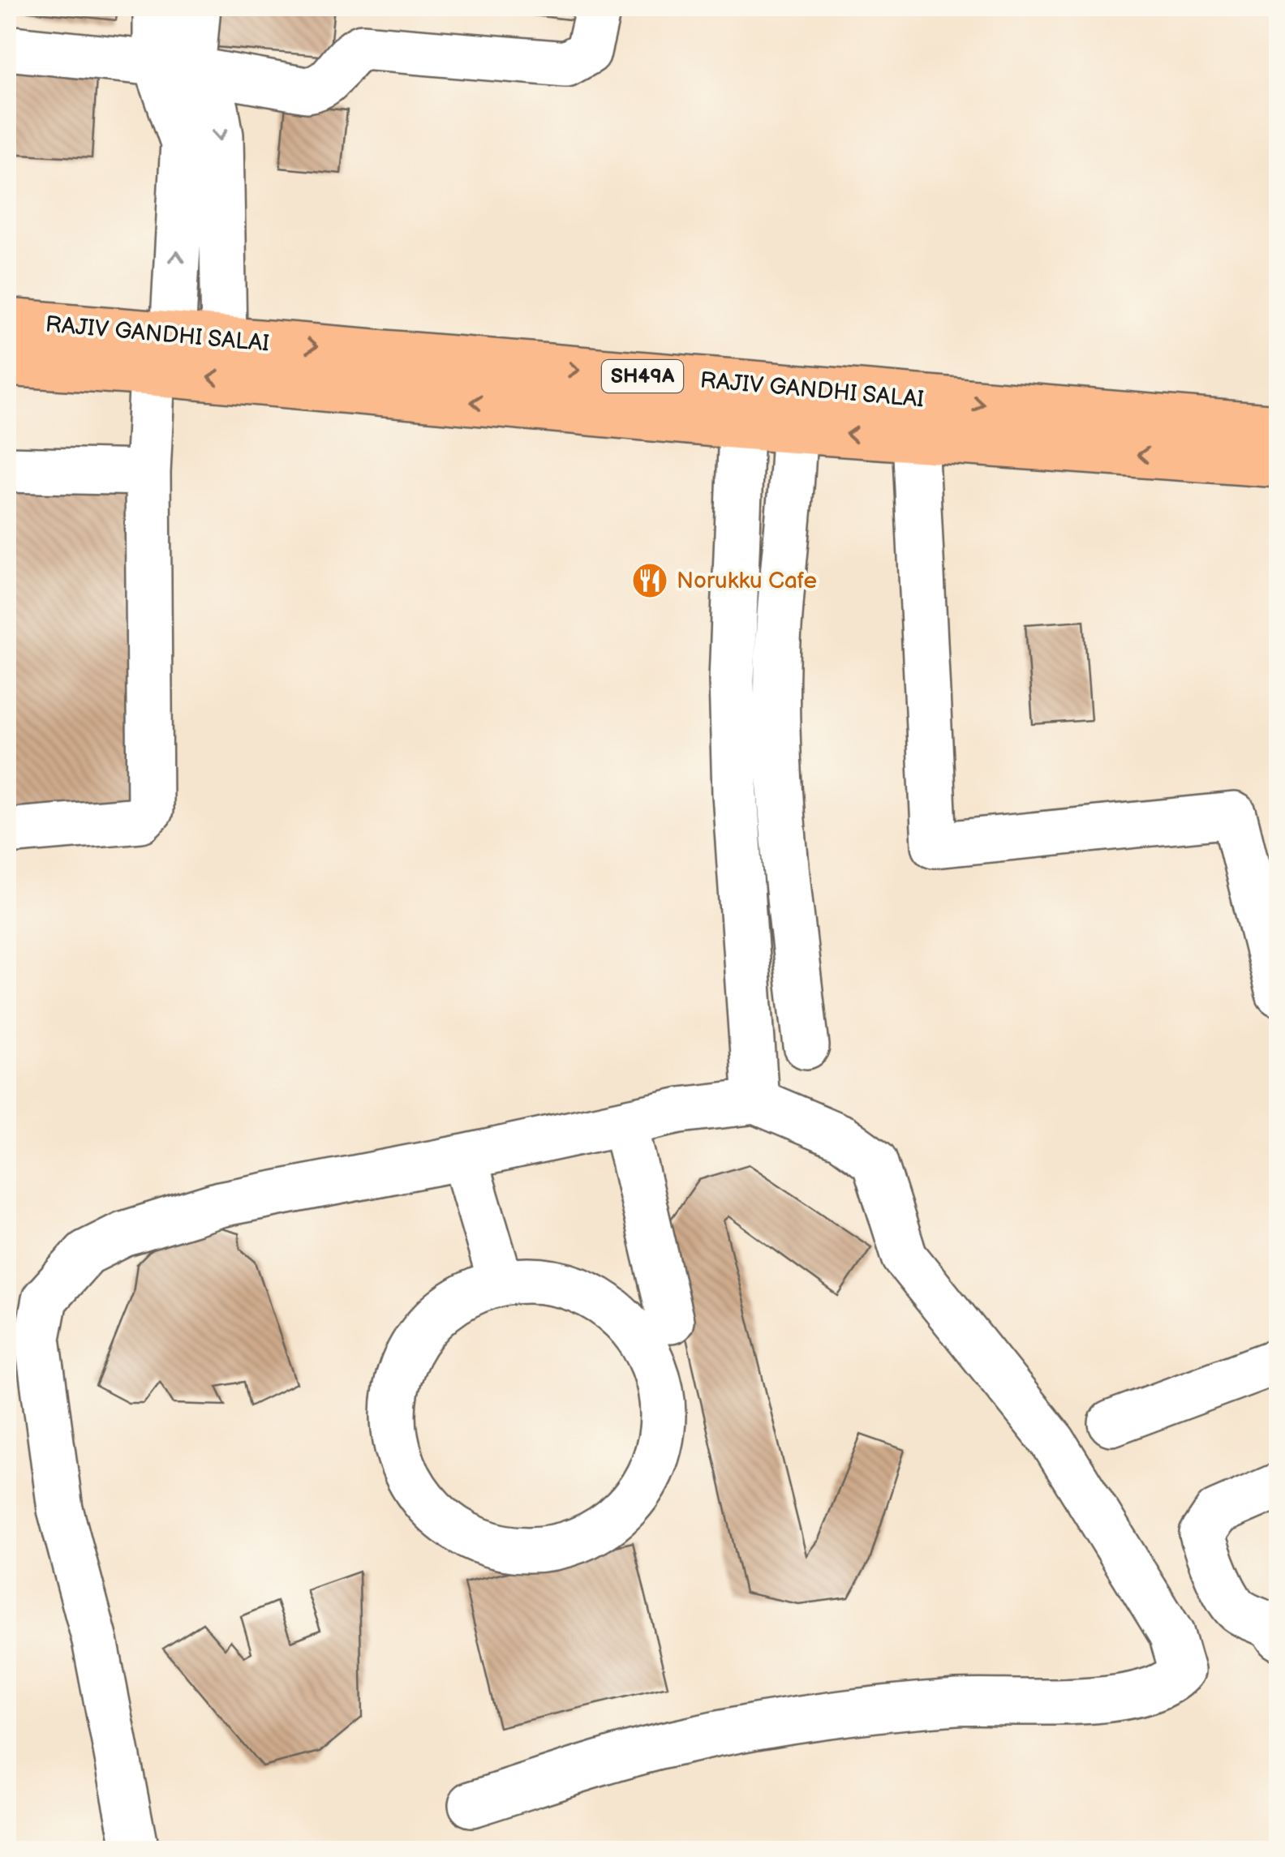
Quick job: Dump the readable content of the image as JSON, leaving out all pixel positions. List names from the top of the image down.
{
  "streets": {
    "main road": ["RAJIV GANDHI SALAI", "SH49A"]
  },
  "places": {
    "restaurant": ["Norukku Cafe"]
  }
}
